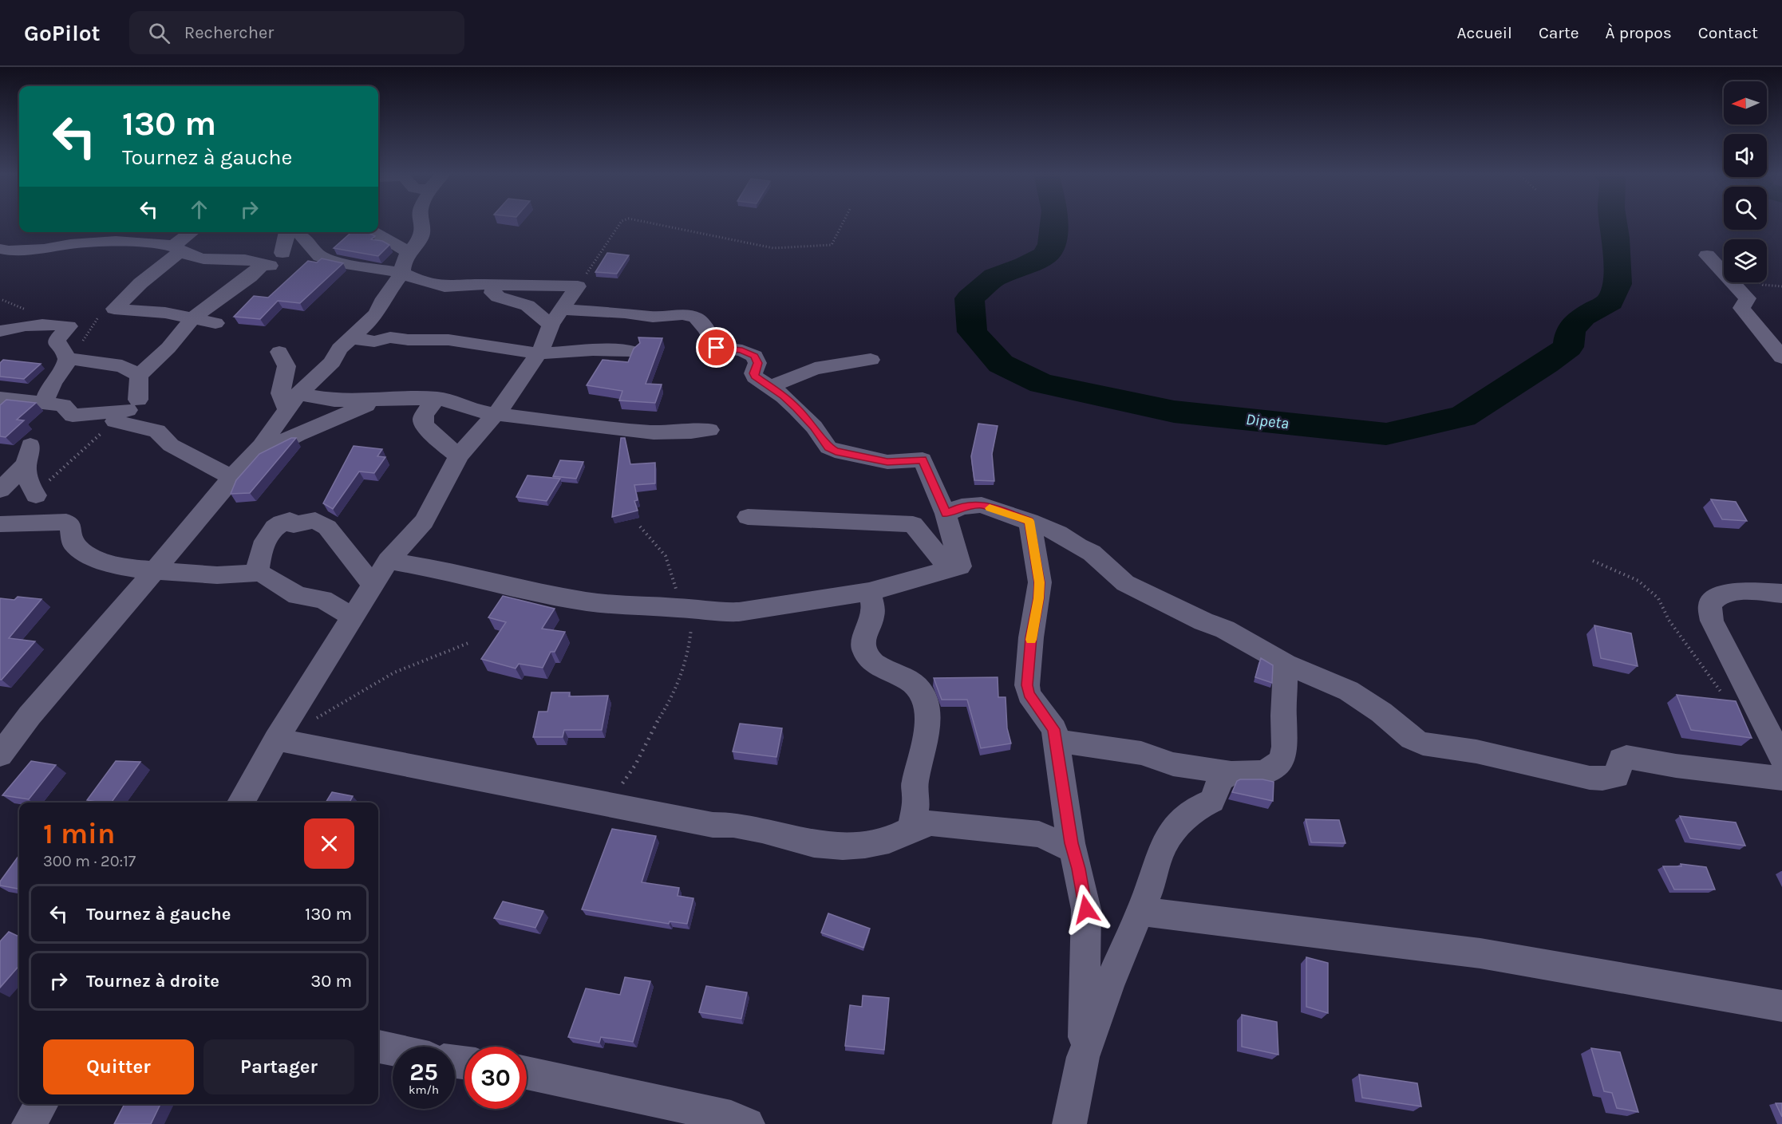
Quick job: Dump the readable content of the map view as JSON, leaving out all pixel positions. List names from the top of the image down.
{
  "water": ["Dipeta"],
  "north": "left",
  "page": {
    "header": "GoPilot",
    "search": "Rechercher",
    "nav": [
      "Accueil",
      "Carte",
      "À propos",
      "Contact"
    ],
    "turn": ["130 m", "Tournez à gauche"],
    "heading": ["1 min", "300 m · 20:17"],
    "list": [
      {
        "name": "Tournez à gauche",
        "value": "130 m"
      },
      {
        "name": "Tournez à droite",
        "value": "30 m"
      }
    ],
    "buttons": ["Quitter", "Partager"],
    "speed": "25 km/h",
    "limit": "30"
  }
}
